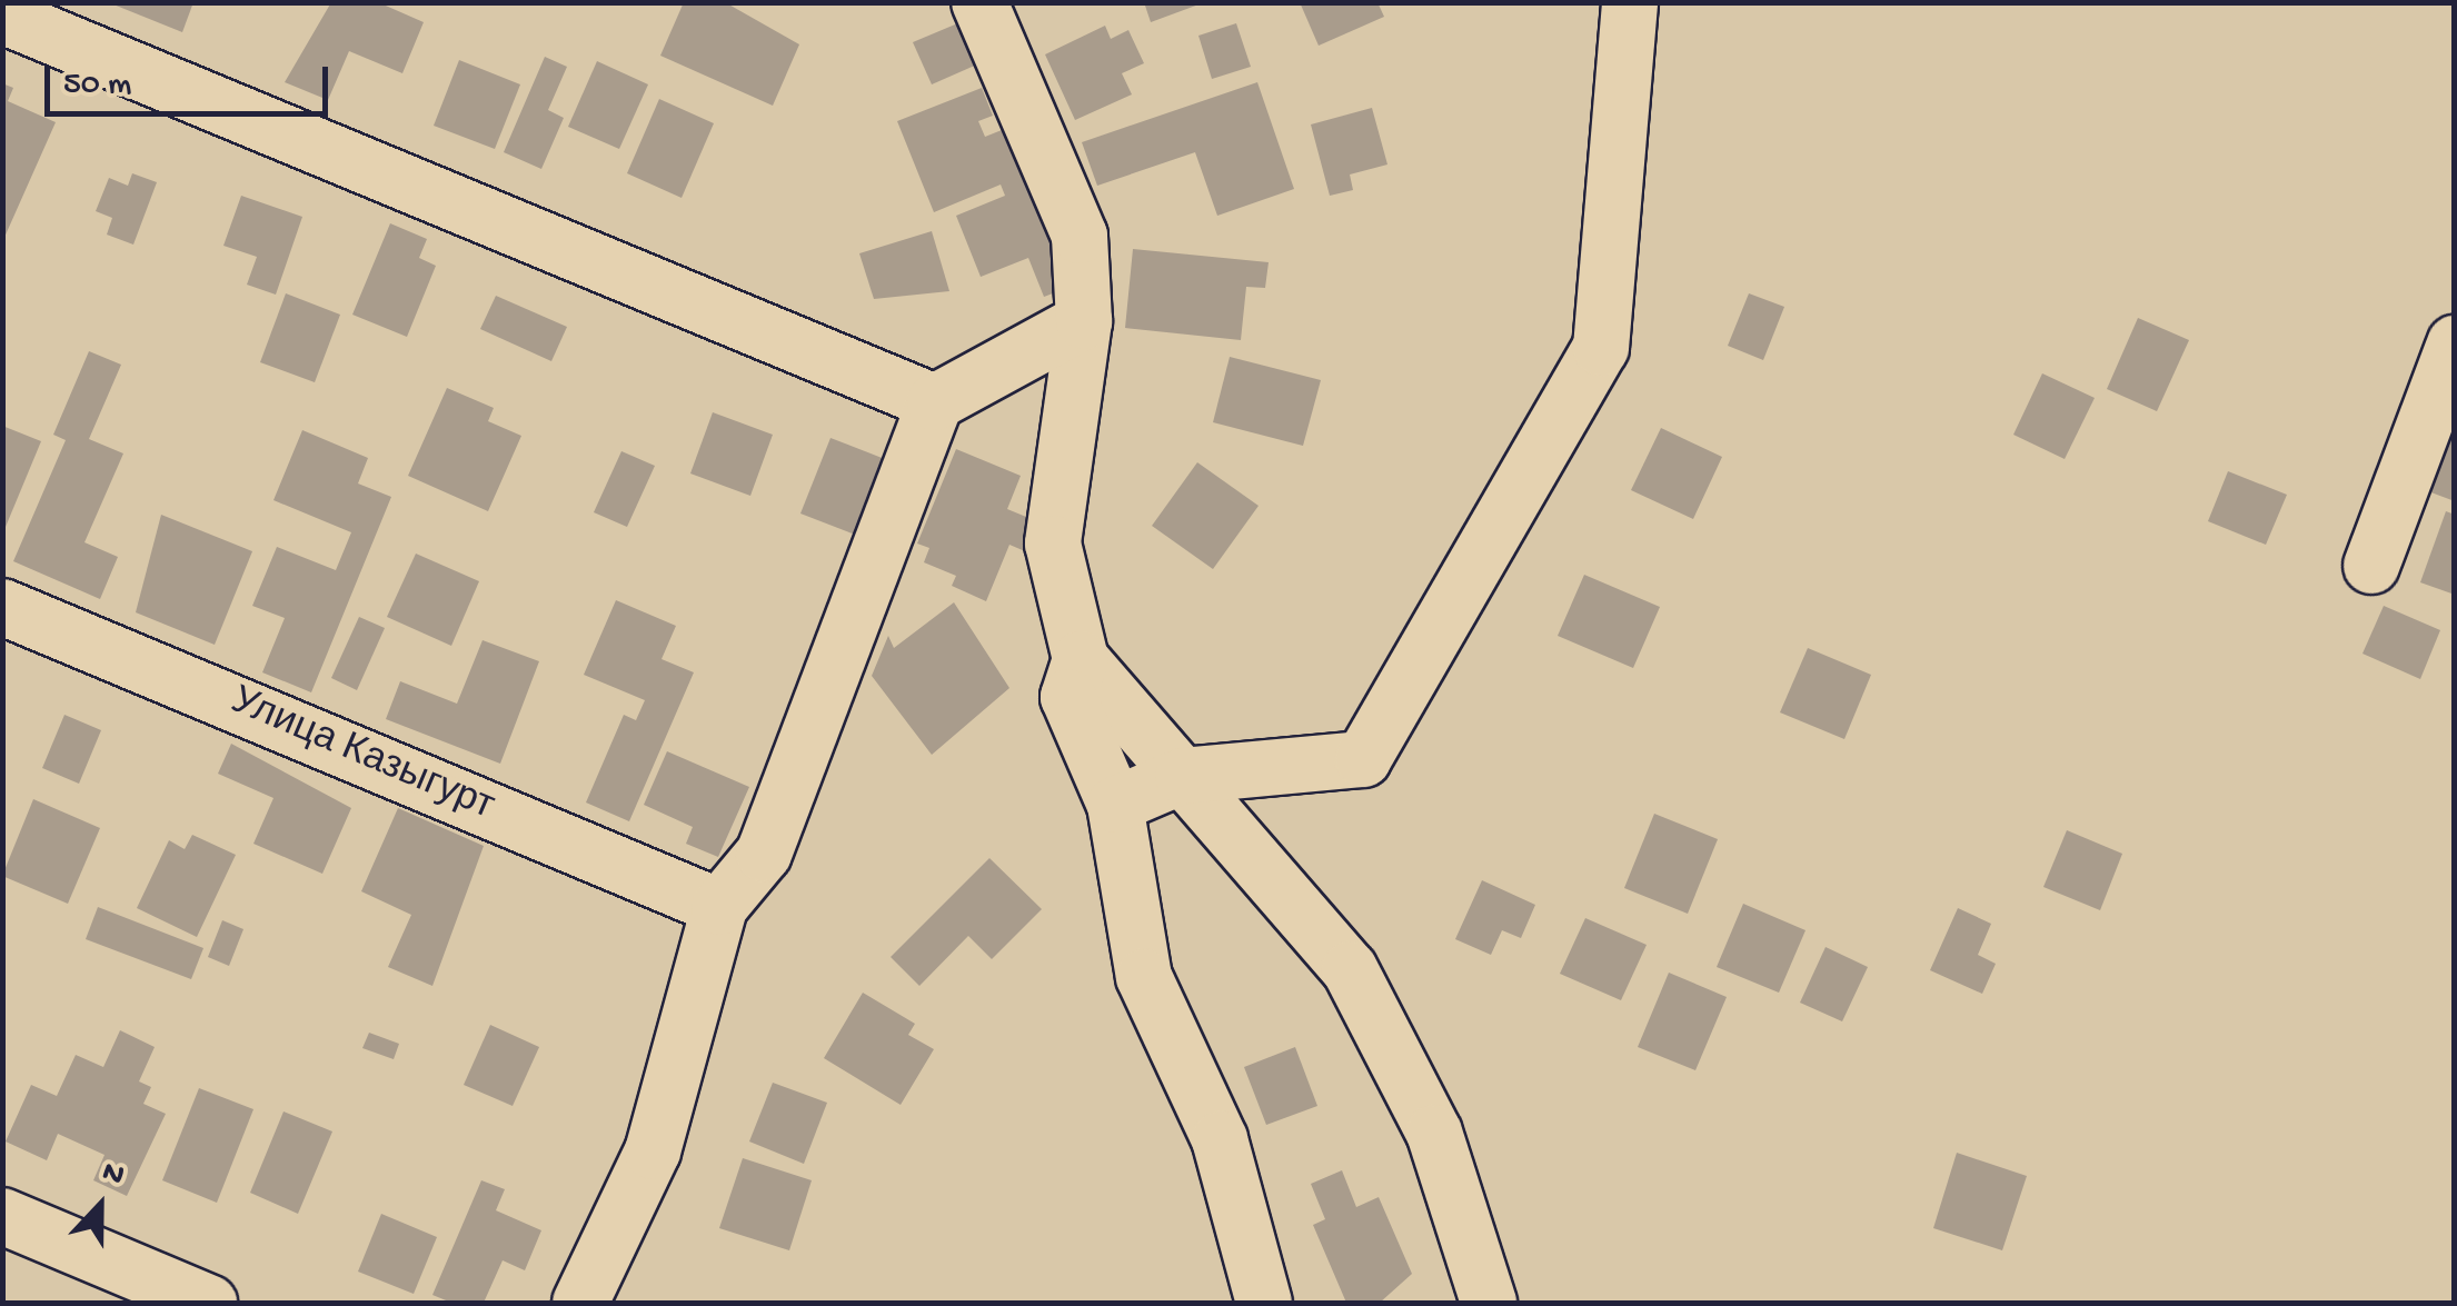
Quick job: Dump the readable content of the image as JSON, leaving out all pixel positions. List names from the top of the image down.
{
  "streets": {
    "street": ["Улица Казыгурт"]
  },
  "scale_bar": "50 m",
  "north": "top"
}
